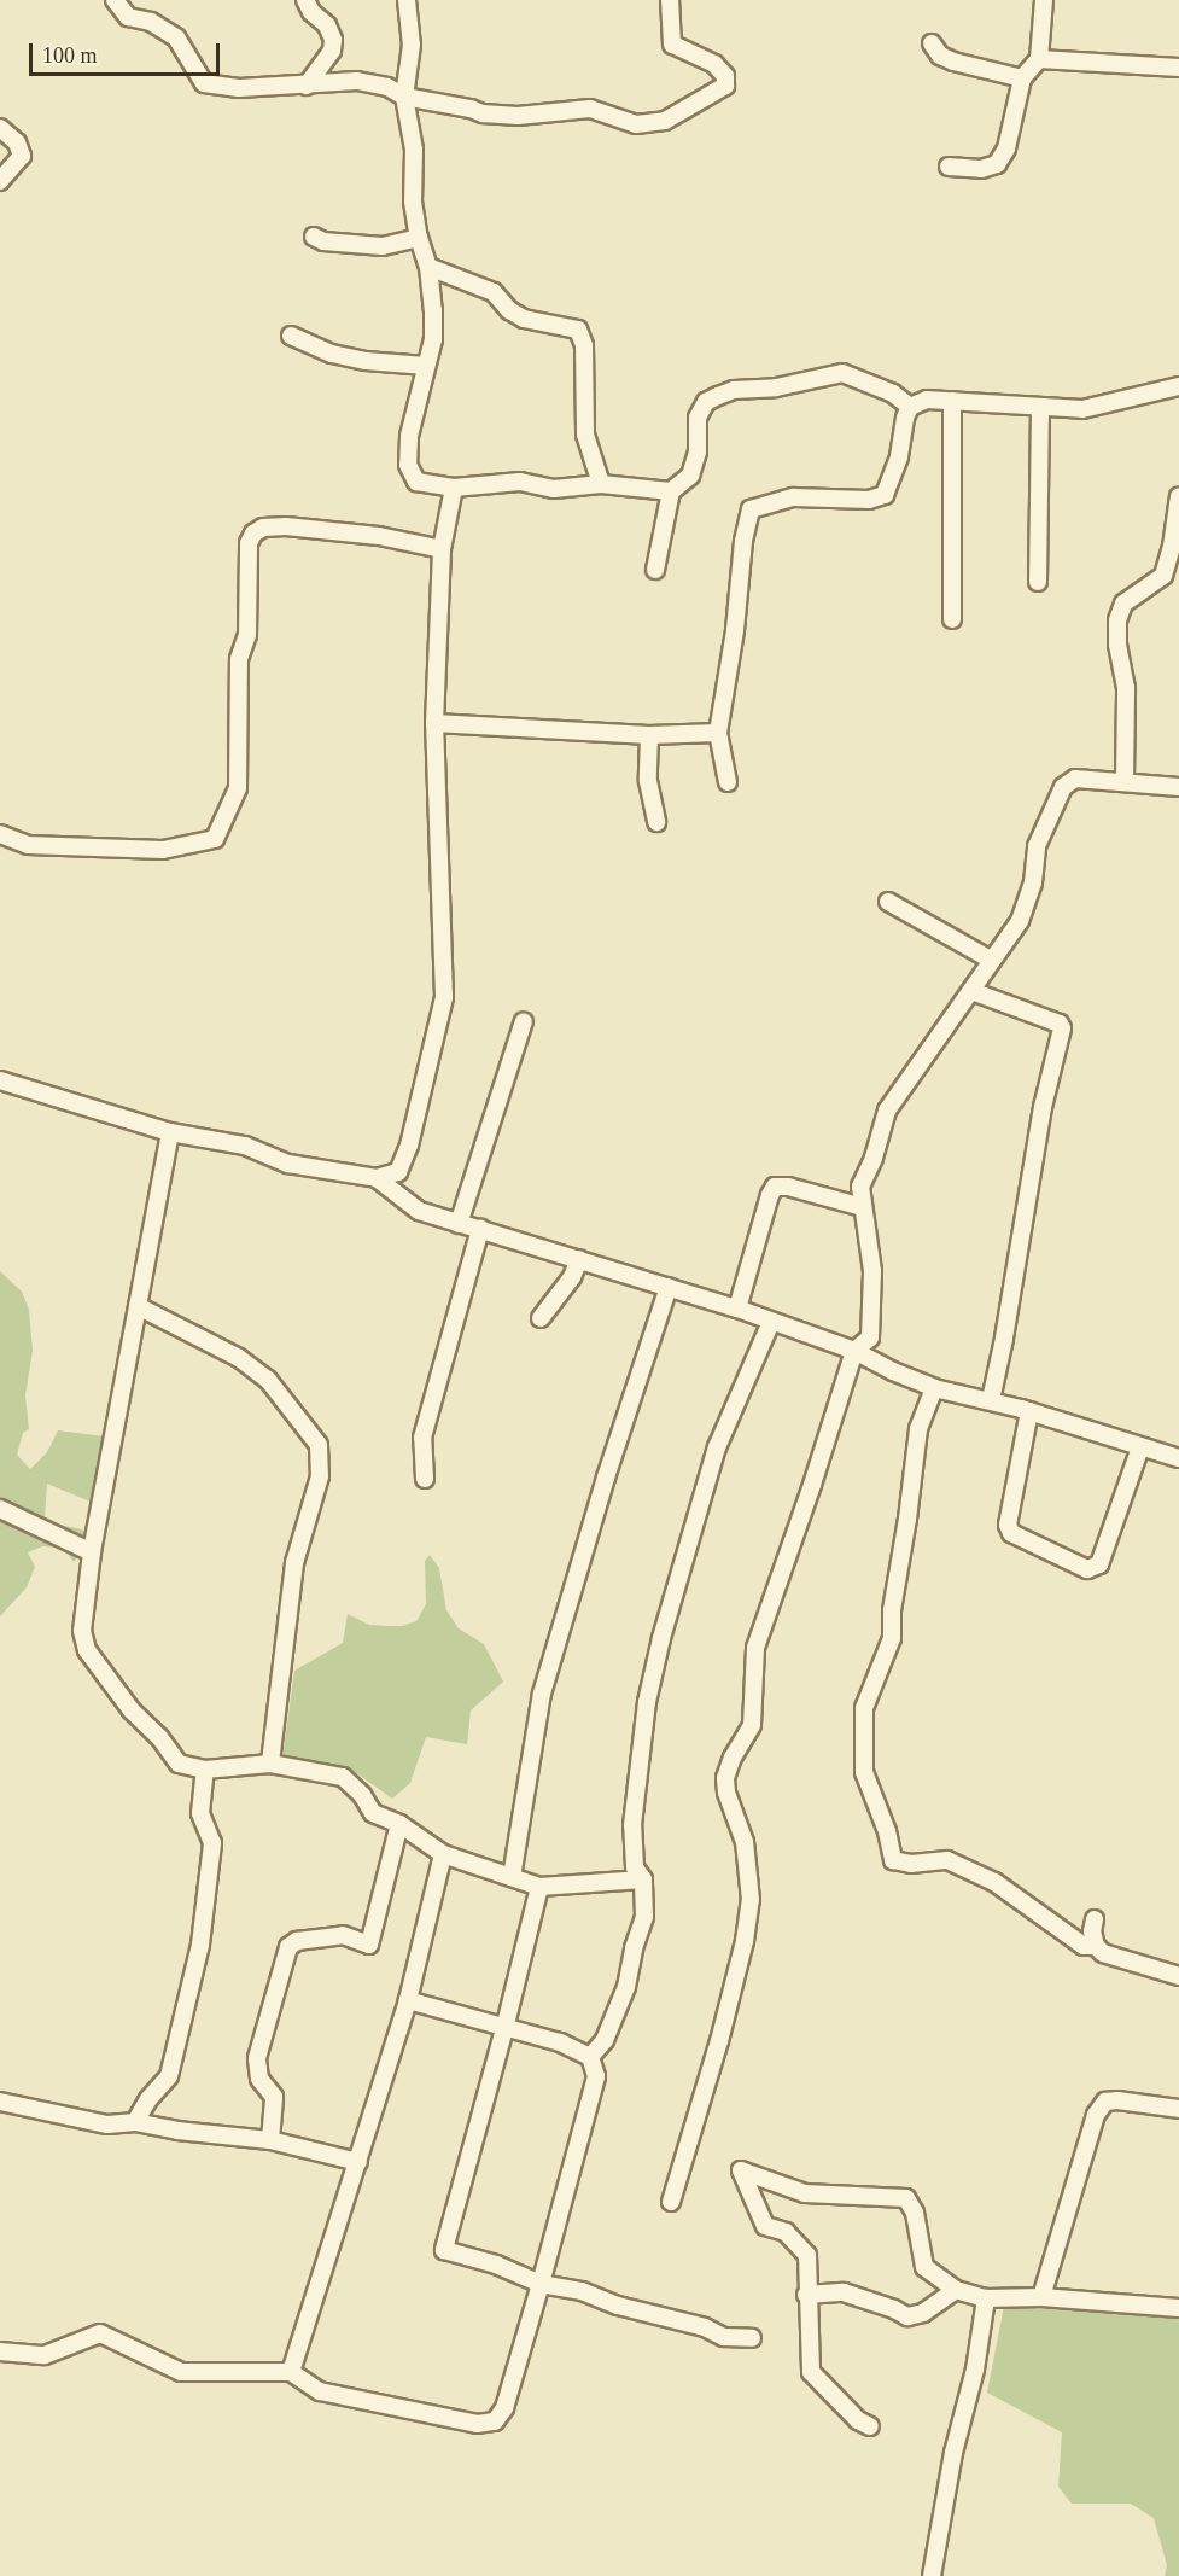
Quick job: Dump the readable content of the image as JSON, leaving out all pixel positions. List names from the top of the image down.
{
  "scale_bar": "100 m"
}
